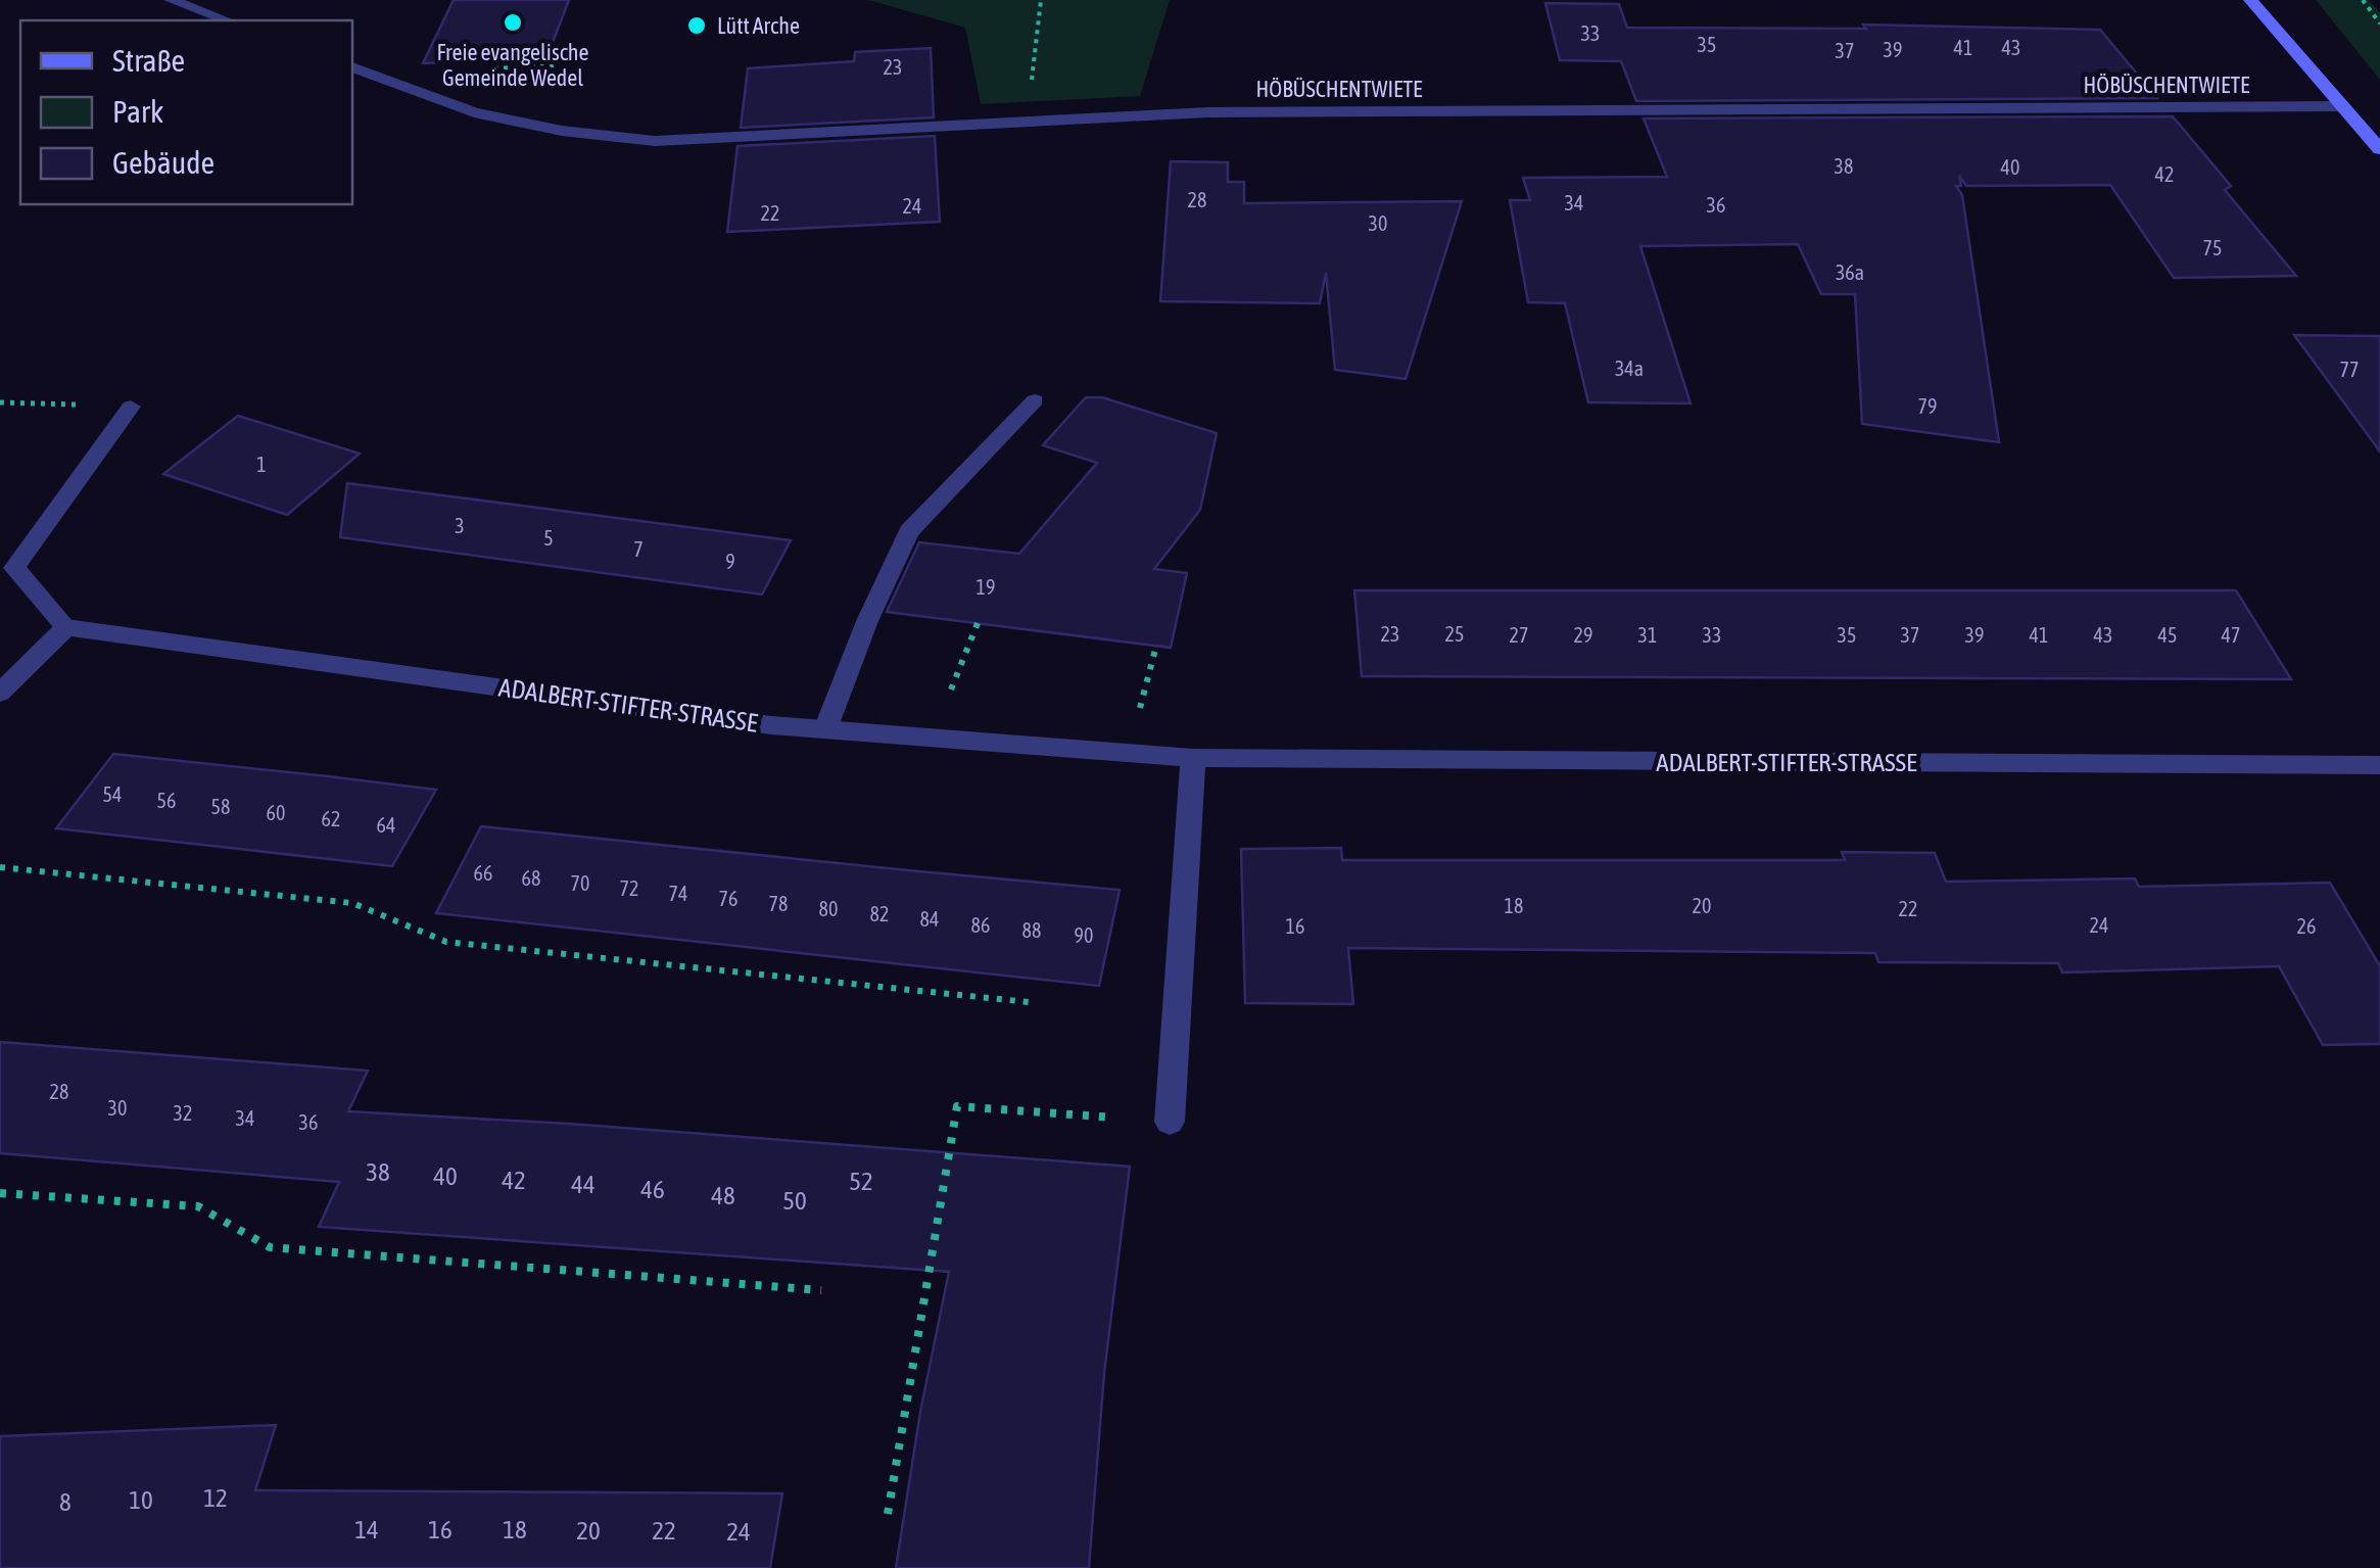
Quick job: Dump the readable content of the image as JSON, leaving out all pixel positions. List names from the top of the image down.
{
  "streets": {
    "street": ["HÖBÜSCHENTWIETE", "ADALBERT-STIFTER-STRASSE"]
  },
  "places": ["Freie evangelische Gemeinde Wedel", "Lütt Arche"],
  "house_numbers": [
    "33",
    "35",
    "41",
    "43",
    "39",
    "37",
    "23",
    "38",
    "40",
    "42",
    "28",
    "34",
    "36",
    "24",
    "22",
    "30",
    "75",
    "36a",
    "34a",
    "77",
    "79",
    "1",
    "3",
    "5",
    "7",
    "9",
    "19",
    "23",
    "25",
    "27",
    "29",
    "31",
    "33",
    "35",
    "37",
    "39",
    "41",
    "43",
    "45",
    "47",
    "54",
    "56",
    "58",
    "60",
    "62",
    "64",
    "66",
    "68",
    "70",
    "72",
    "74",
    "76",
    "78",
    "18",
    "20",
    "80",
    "22",
    "82",
    "84",
    "86",
    "24",
    "16",
    "26",
    "88",
    "90",
    "28",
    "30",
    "32",
    "34",
    "36",
    "38",
    "40",
    "42",
    "52",
    "44",
    "46",
    "48",
    "50",
    "12",
    "10",
    "8",
    "14",
    "16",
    "18",
    "20",
    "22",
    "24"
  ],
  "legend": ["Straße", "Park", "Gebäude"]
}
